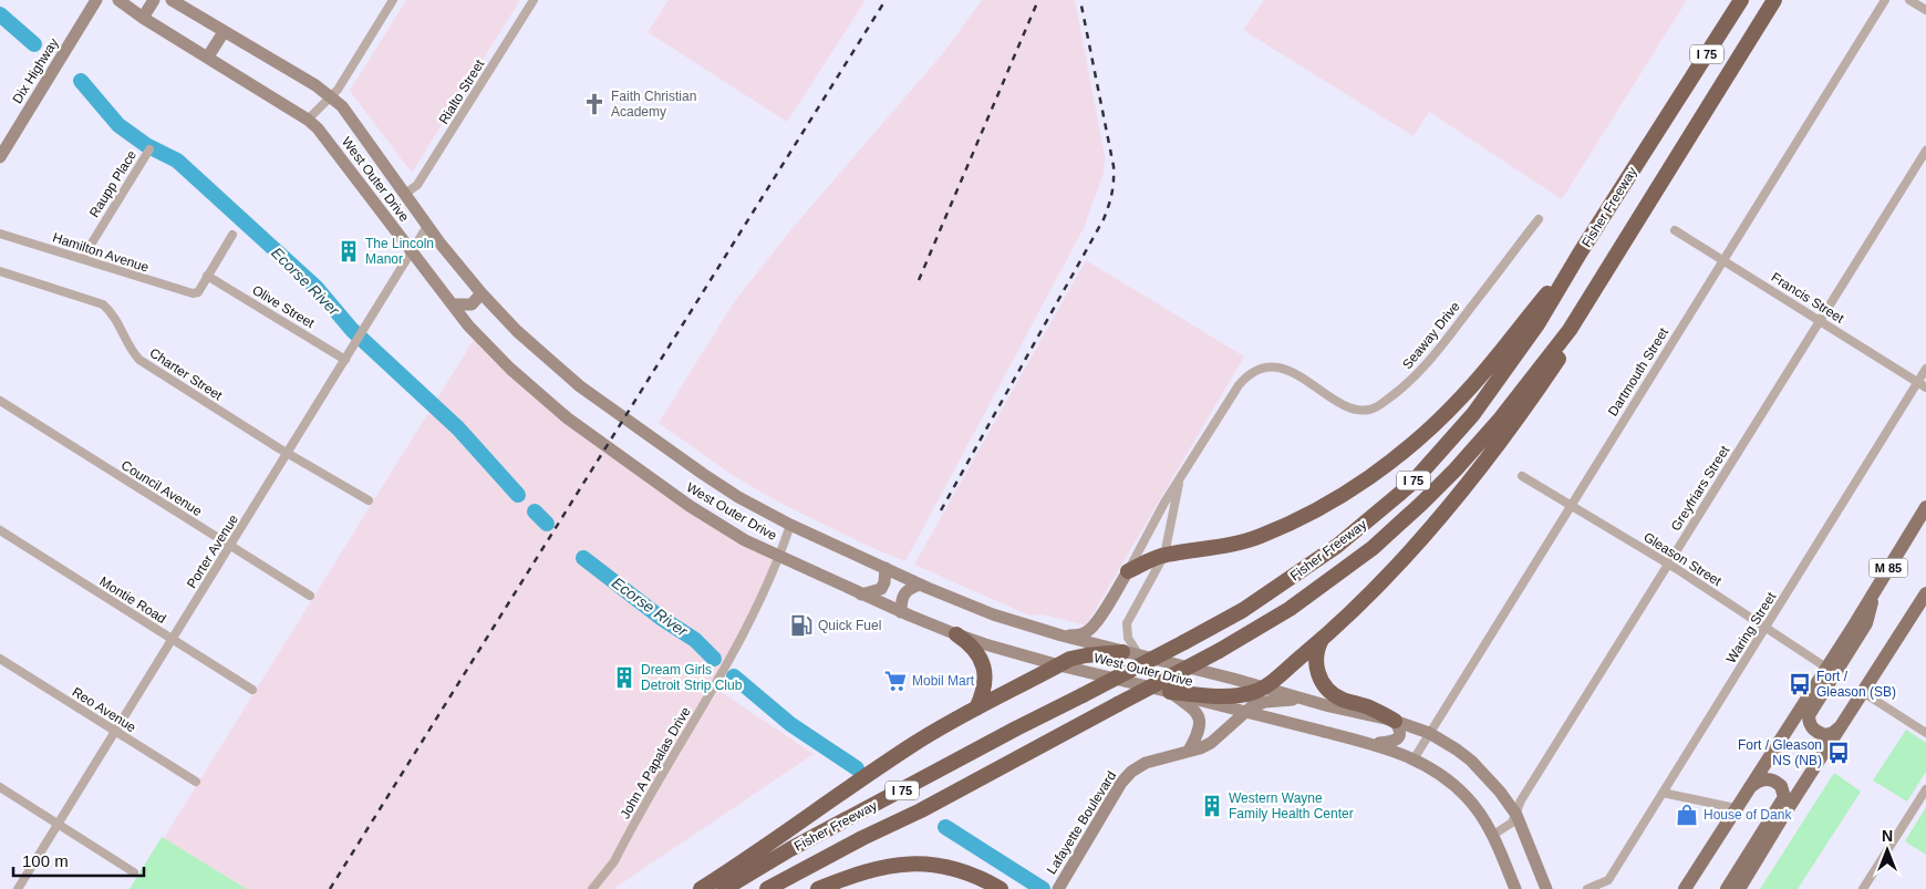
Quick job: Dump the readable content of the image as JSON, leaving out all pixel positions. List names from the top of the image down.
{
  "streets": {
    "highway": ["I 75", "Fisher Freeway"],
    "main road": [
      "Dix Highway",
      "West Outer Drive",
      "M 85",
      "Lafayette Boulevard"
    ],
    "street": [
      "Rialto Street",
      "Raupp Place",
      "Hamilton Avenue",
      "Francis Street",
      "Olive Street",
      "Seaway Drive",
      "Dartmouth Street",
      "Charter Street",
      "Council Avenue",
      "Greyfriars Street",
      "Porter Avenue",
      "Gleason Street",
      "Montie Road",
      "Waring Street",
      "Reo Avenue",
      "John A Papalas Drive"
    ]
  },
  "crossings": [
    ["Rialto Street", "West Outer Drive"],
    ["West Outer Drive", "Seaway Drive"],
    ["West Outer Drive", "Dartmouth Street"],
    ["West Outer Drive", "Greyfriars Street"],
    ["West Outer Drive", "Porter Avenue"],
    ["West Outer Drive", "John A Papalas Drive"],
    ["West Outer Drive", "Lafayette Boulevard"],
    ["Raupp Place", "Hamilton Avenue"],
    ["Hamilton Avenue", "Olive Street"],
    ["Francis Street", "Dartmouth Street"],
    ["Francis Street", "Greyfriars Street"],
    ["Francis Street", "Waring Street"],
    ["Olive Street", "Porter Avenue"],
    ["Dartmouth Street", "Gleason Street"],
    ["Charter Street", "Porter Avenue"],
    ["Council Avenue", "Porter Avenue"],
    ["Greyfriars Street", "Gleason Street"],
    ["Porter Avenue", "Montie Road"],
    ["Porter Avenue", "Reo Avenue"],
    ["Gleason Street", "M 85"],
    ["Gleason Street", "Waring Street"]
  ],
  "water": ["Ecorse River"],
  "places": {
    "church": ["Faith Christian Academy"],
    "building": ["The Lincoln Manor", "Dream Girls Detroit Strip Club", "Western Wayne Family Health Center"],
    "fuel station": ["Quick Fuel"],
    "supermarket": ["Mobil Mart"],
    "bus stop": ["Fort / Gleason (SB)", "Fort / Gleason NS (NB)"],
    "shop": ["House of Dank"]
  },
  "scale_bar": "100 m",
  "north": "top"
}
